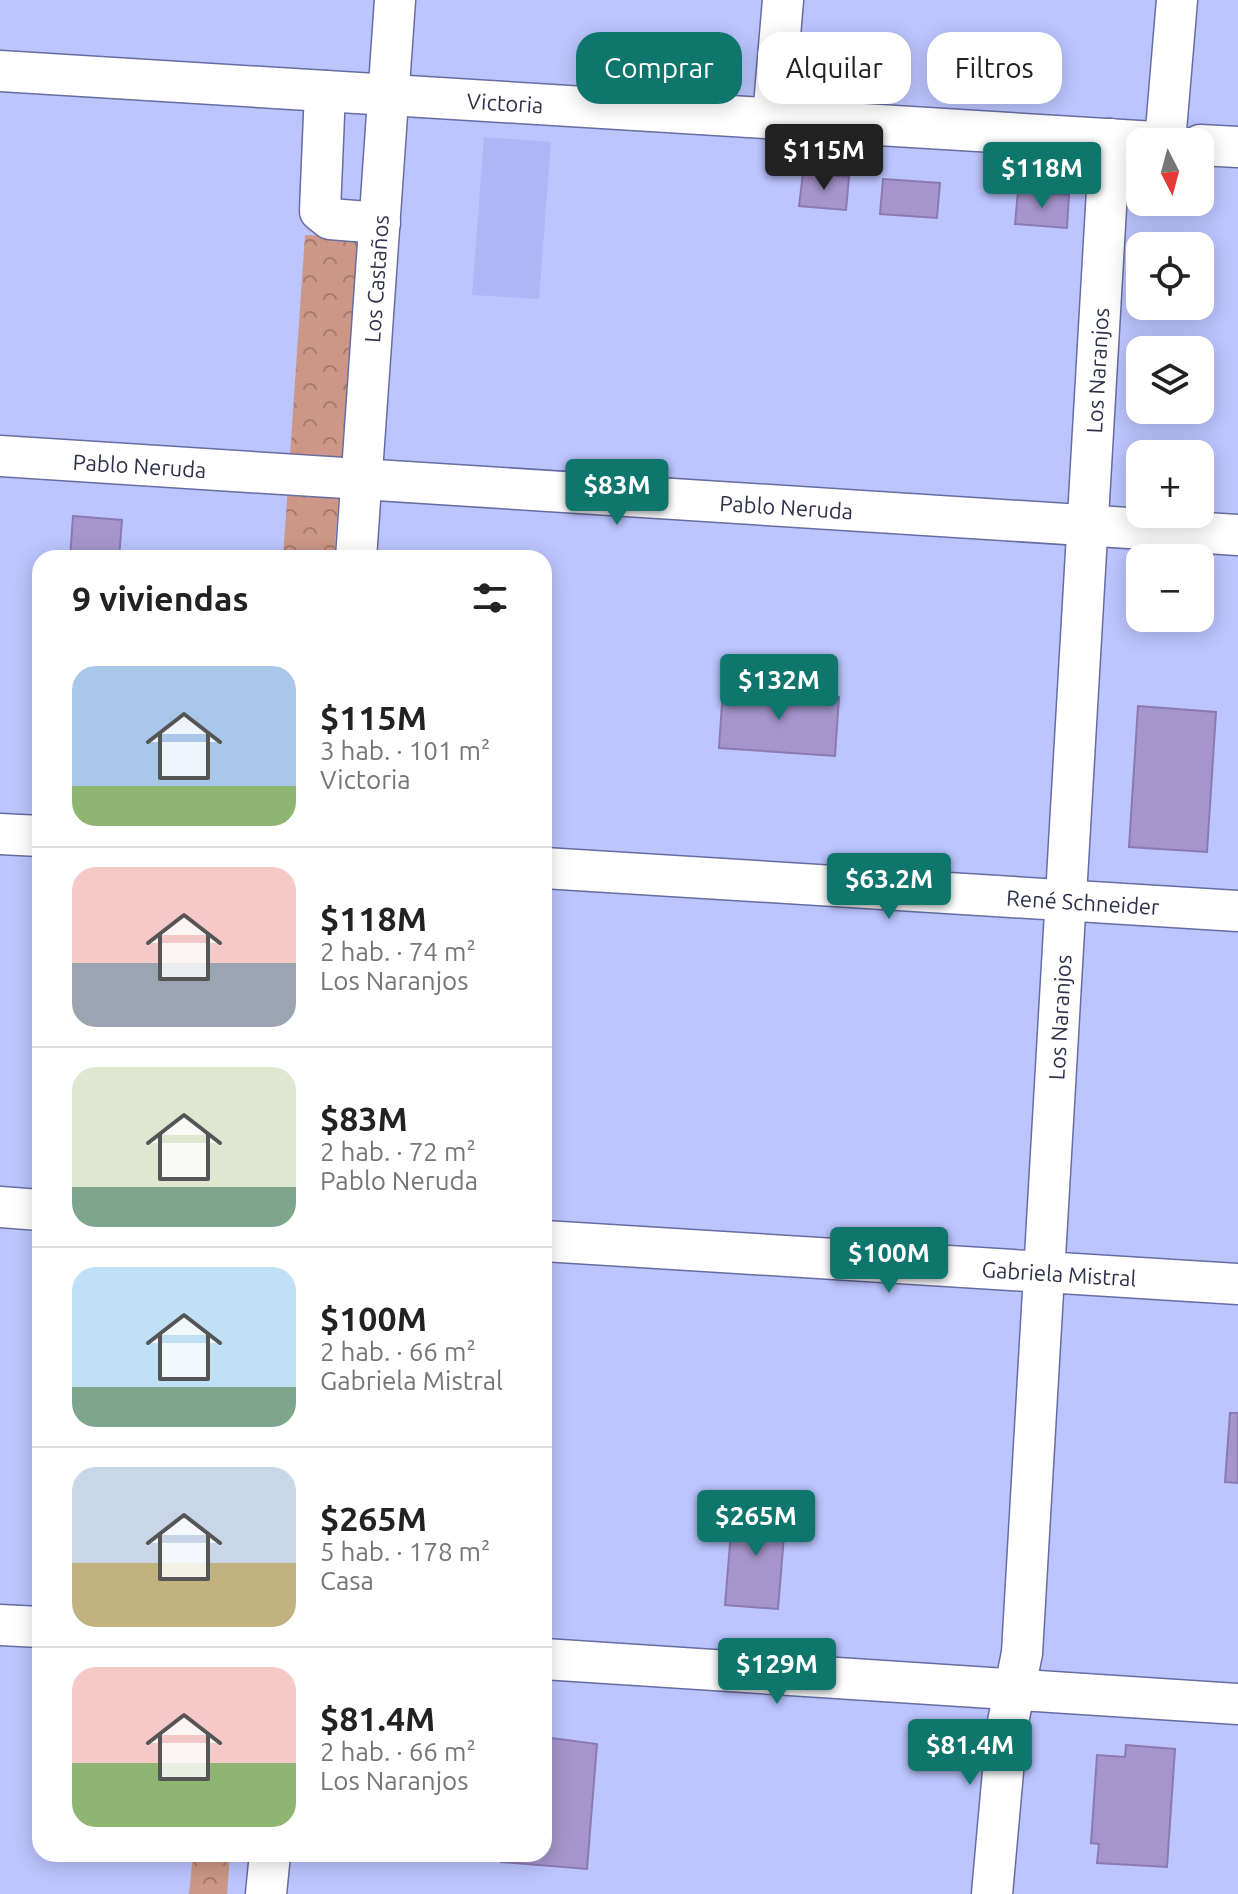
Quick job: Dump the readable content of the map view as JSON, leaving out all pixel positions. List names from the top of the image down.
{
  "streets": {
    "street": [
      "Victoria",
      "Los Castaños",
      "Los Naranjos",
      "Pablo Neruda",
      "René Schneider",
      "Gabriela Mistral"
    ]
  },
  "crossings": [
    ["Victoria", "Los Castaños"],
    ["Victoria", "Los Naranjos"],
    ["Los Castaños", "Pablo Neruda"],
    ["Los Naranjos", "Pablo Neruda"],
    ["Los Naranjos", "René Schneider"],
    ["Los Naranjos", "Gabriela Mistral"]
  ],
  "north": "bottom",
  "page": {
    "chip": ["Comprar", "Alquilar", "Filtros"],
    "price": [
      "$115M",
      "$118M",
      "$83M",
      "$132M",
      "$63.2M",
      "$100M",
      "$265M",
      "$129M",
      "$81.4M"
    ],
    "map_buttons": ["+", "−"],
    "heading": "9 viviendas",
    "list": [
      {
        "name": "$115M",
        "note": "3 hab. · 101 m² · Victoria"
      },
      {
        "name": "$118M",
        "note": "2 hab. · 74 m² · Los Naranjos"
      },
      {
        "name": "$83M",
        "note": "2 hab. · 72 m² · Pablo Neruda"
      },
      {
        "name": "$100M",
        "note": "2 hab. · 66 m² · Gabriela Mistral"
      },
      {
        "name": "$265M",
        "note": "5 hab. · 178 m² · Casa"
      },
      {
        "name": "$81.4M",
        "note": "2 hab. · 66 m² · Los Naranjos"
      }
    ]
  }
}
